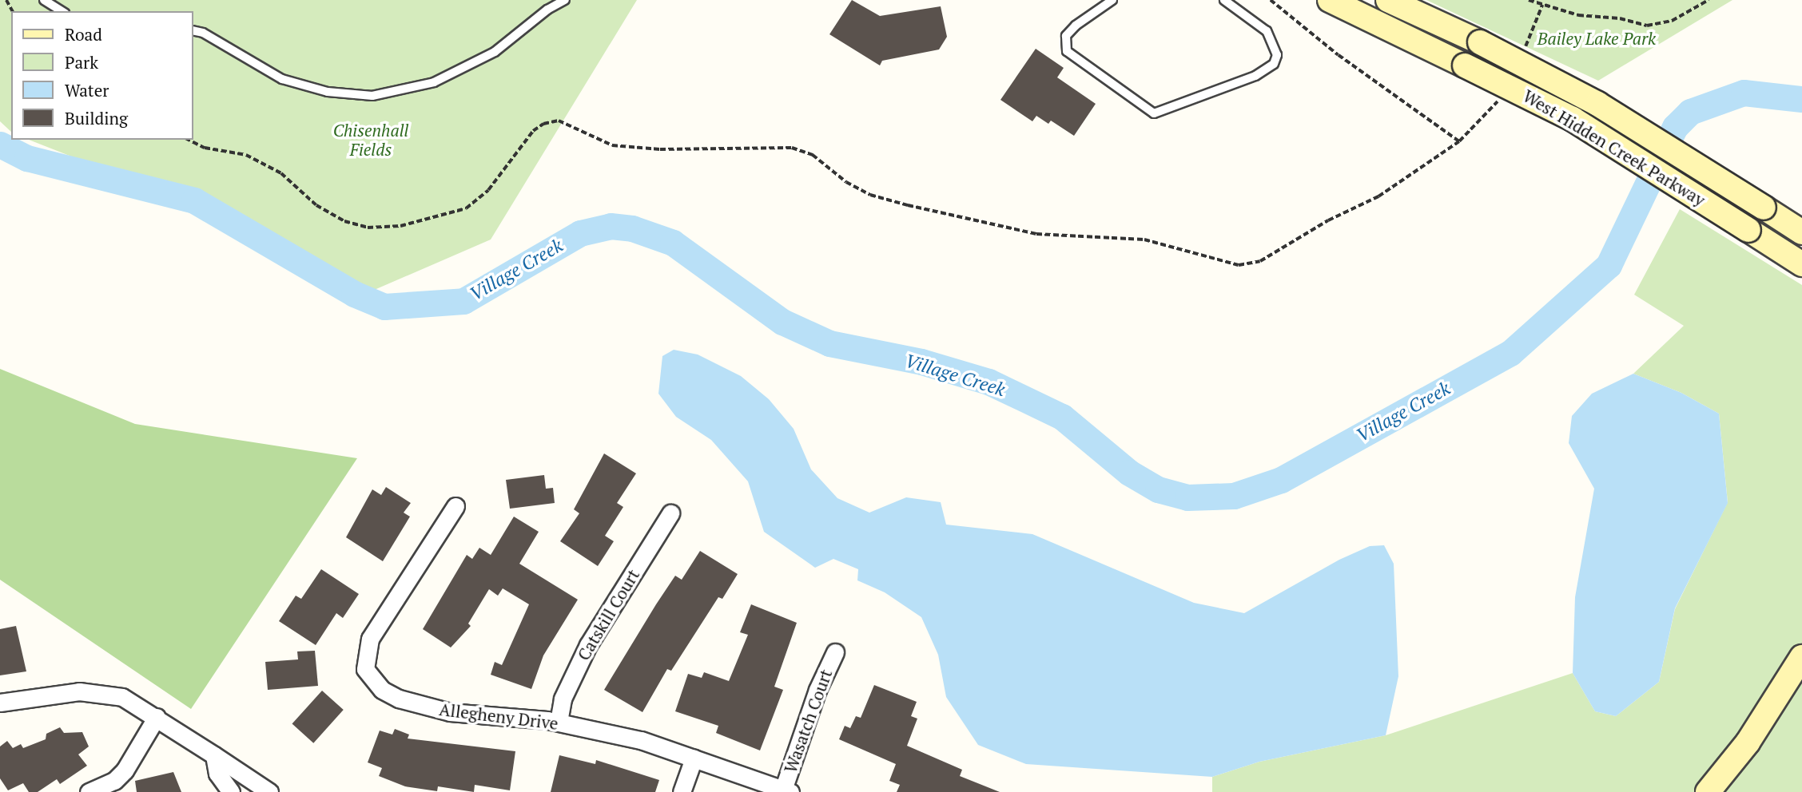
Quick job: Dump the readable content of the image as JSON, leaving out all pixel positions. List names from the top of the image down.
{
  "streets": {
    "main road": ["West Hidden Creek Parkway"],
    "street": ["Catskill Court", "Allegheny Drive", "Wasatch Court"]
  },
  "crossings": [
    ["Catskill Court", "Allegheny Drive"],
    ["Allegheny Drive", "Wasatch Court"]
  ],
  "water": ["Village Creek"],
  "parks": ["Bailey Lake Park", "Chisenhall Fields"],
  "legend": [
    "Road",
    "Park",
    "Water",
    "Building"
  ]
}
